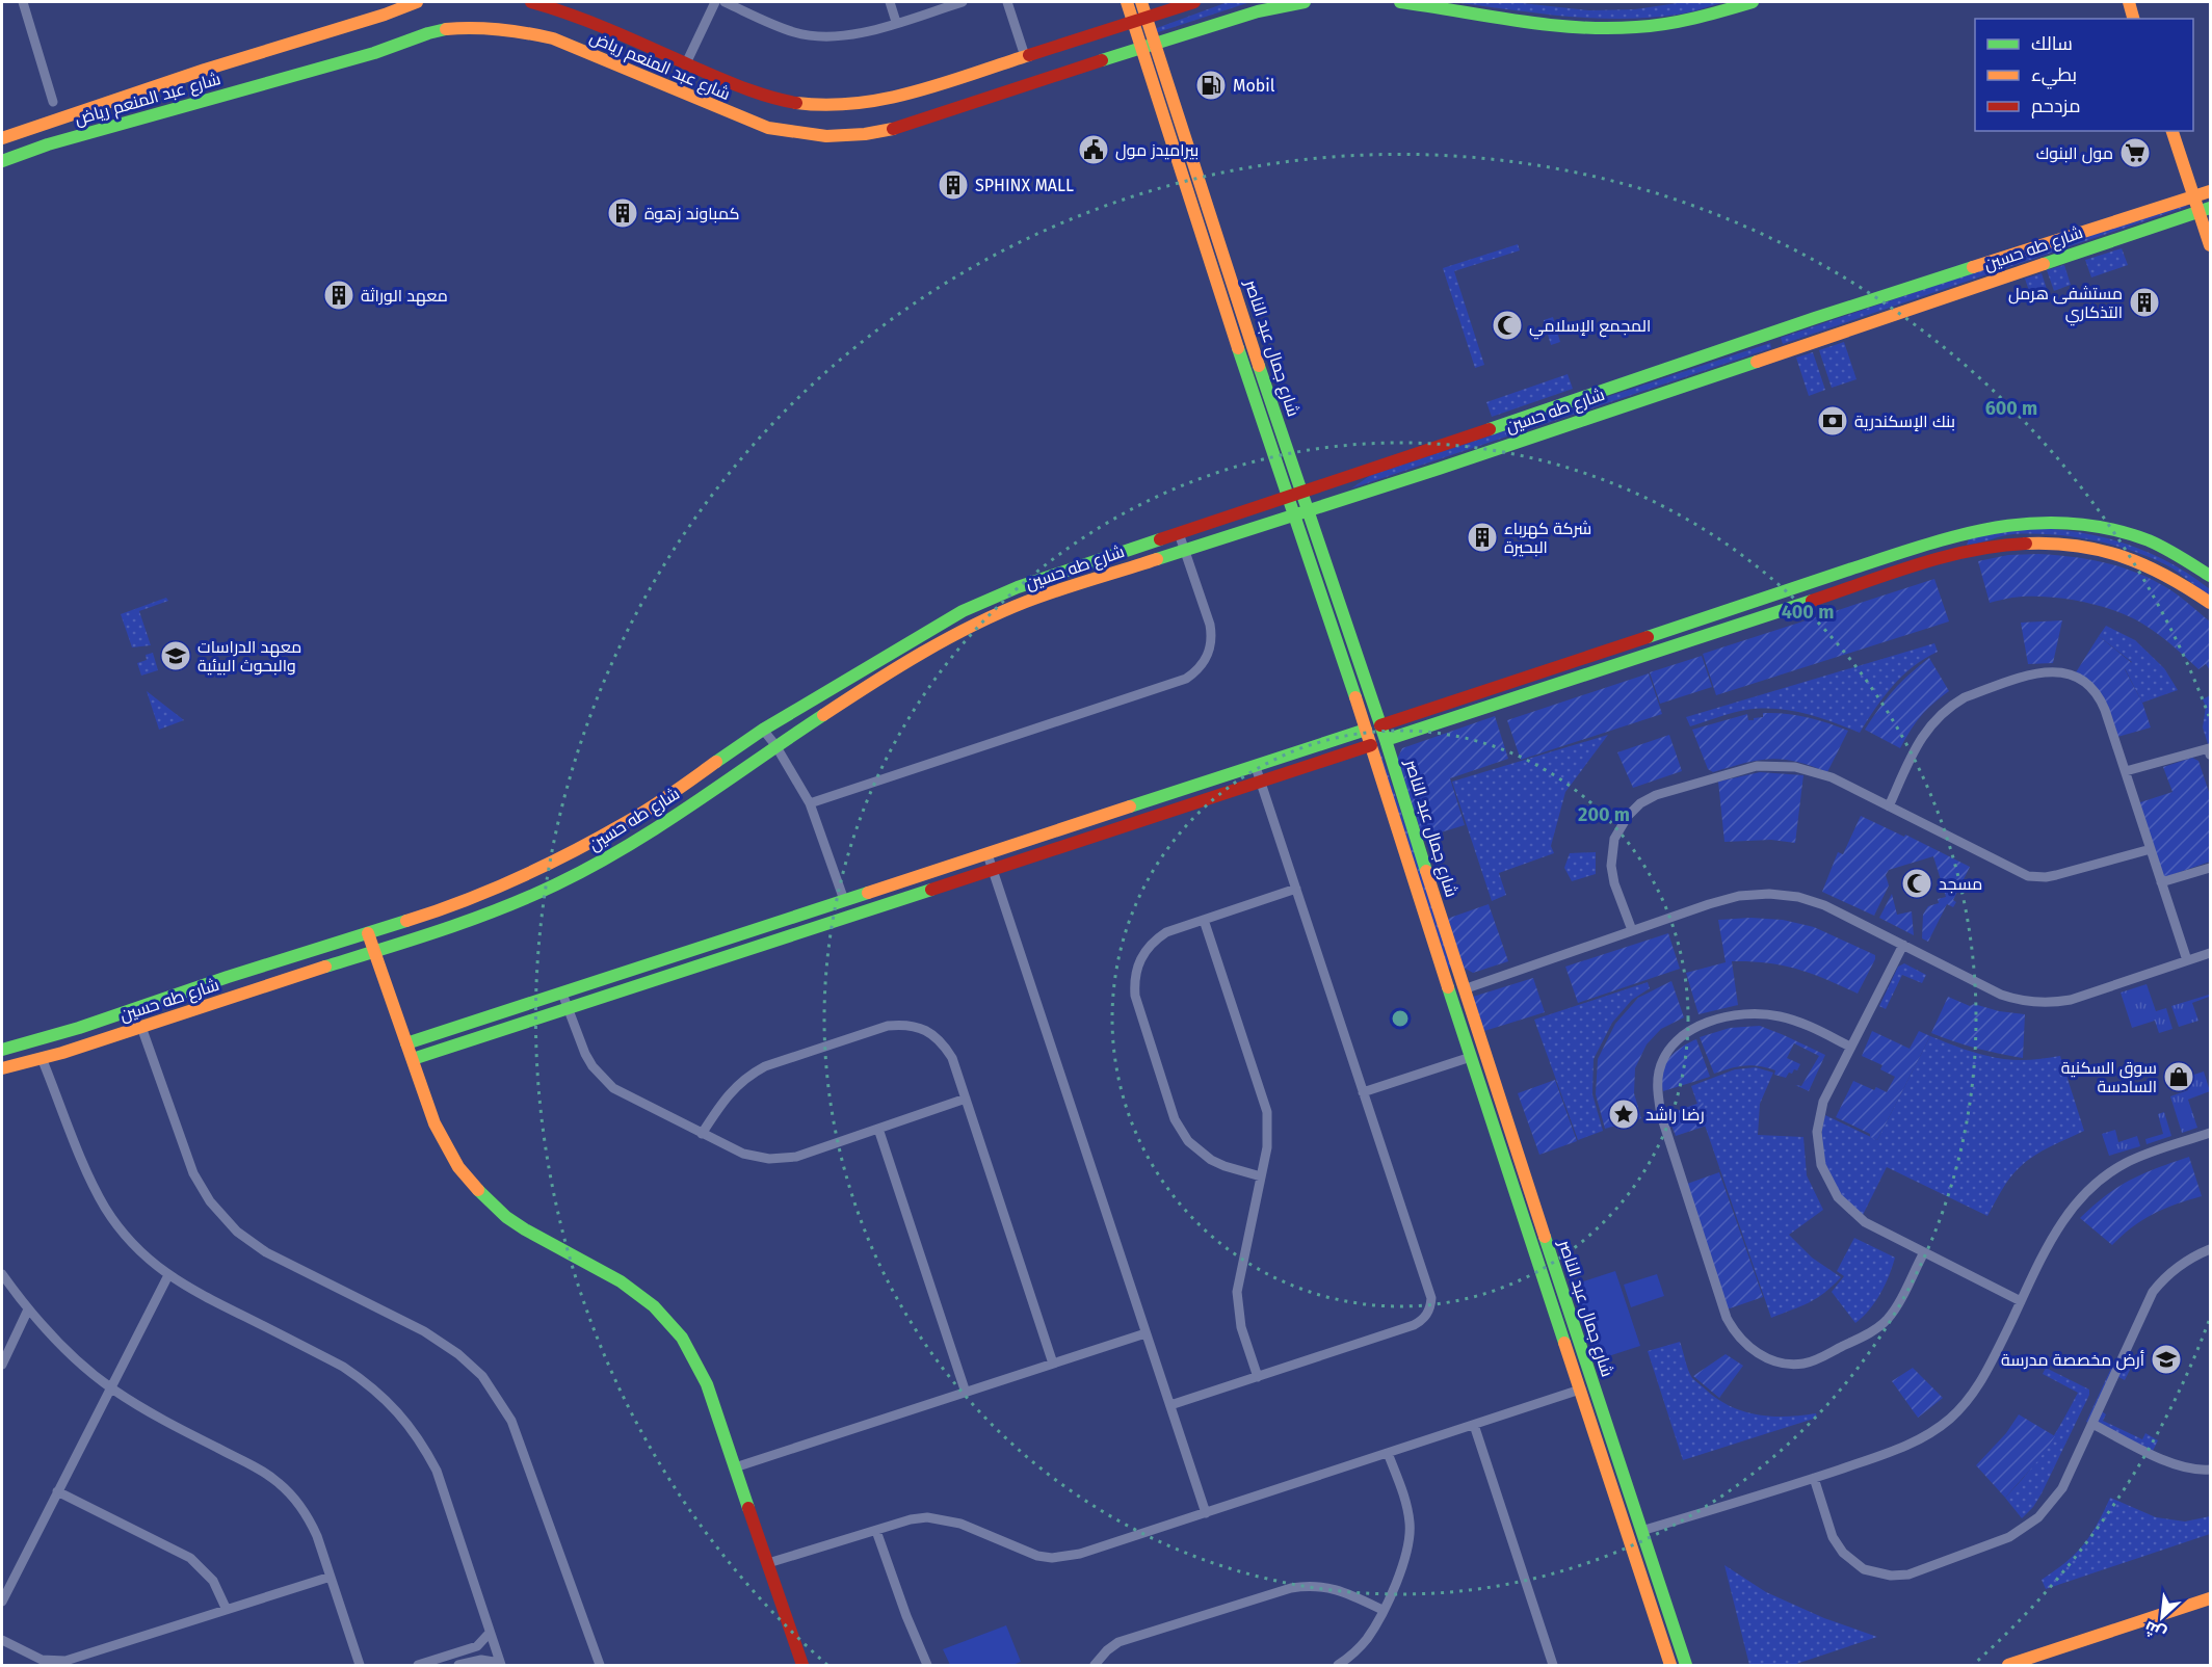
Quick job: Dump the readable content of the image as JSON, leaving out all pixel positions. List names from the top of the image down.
{
  "streets": {
    "main road": ["شارع عبد المنعم رياض", "شارع طه حسين", "شارع جمال عبد الناصر"]
  },
  "crossings": [
    ["شارع عبد المنعم رياض", "شارع جمال عبد الناصر"],
    ["شارع طه حسين", "شارع جمال عبد الناصر"]
  ],
  "places": {
    "fuel station": ["Mobil"],
    "public building": ["بيراميدز مول"],
    "supermarket": ["مول البنوك"],
    "building": [
      "SPHINX MALL",
      "كمباوند زهوة",
      "معهد الوراثة",
      "مستشفى هرمل التذكاري",
      "شركة كهرباء البحيرة"
    ],
    "mosque": ["المجمع الإسلامي", "مسجد"],
    "bank": ["بنك الإسكندرية"],
    "school or university": ["معهد الدراسات والبحوث البيئية", "أرض مخصصة مدرسة"],
    "shop": ["سوق السكنية السادسة"],
    "place": ["رضا راشد"]
  },
  "legend": ["سالك", "بطيء", "مزدحم"],
  "north": "bottom left",
  "rings": ["600 m", "400 m", "200 m"]
}
